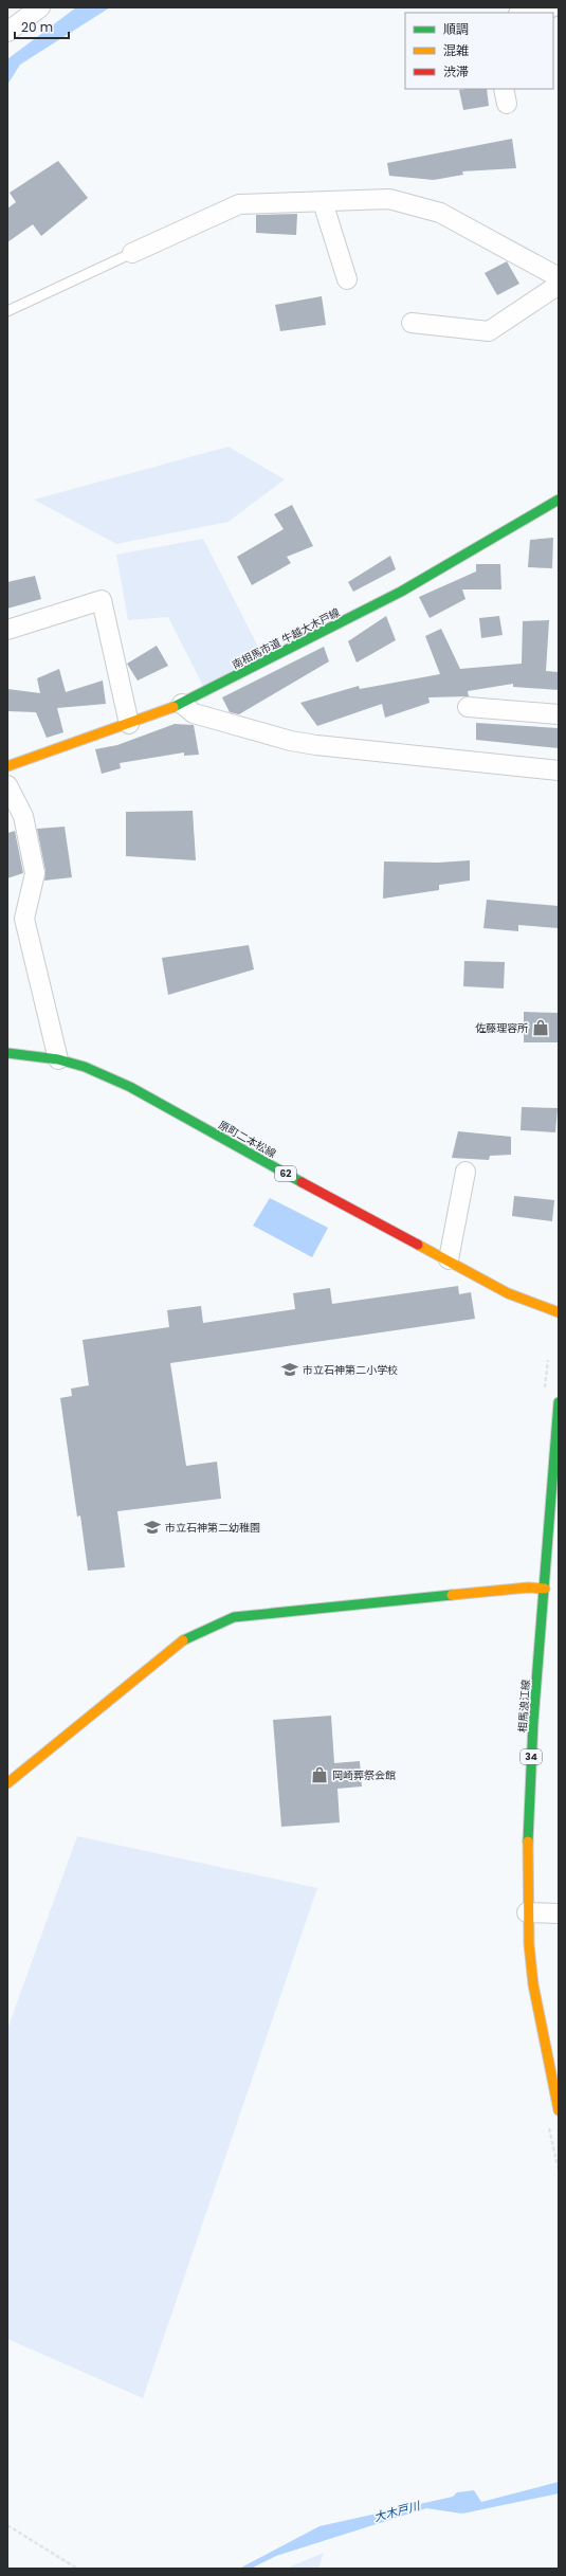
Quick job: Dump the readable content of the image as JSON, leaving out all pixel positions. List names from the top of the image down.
{
  "streets": {
    "main road": [
      "南相馬市道 牛越大木戸線",
      "原町二本松線",
      "62",
      "相馬浪江線",
      "34"
    ]
  },
  "water": ["大木戸川"],
  "places": {
    "shop": ["佐藤理容所", "岡崎葬祭会館"],
    "school or university": ["市立石神第二小学校", "市立石神第二幼稚園"]
  },
  "legend": ["順調", "混雑", "渋滞"],
  "scale_bar": "20 m"
}
